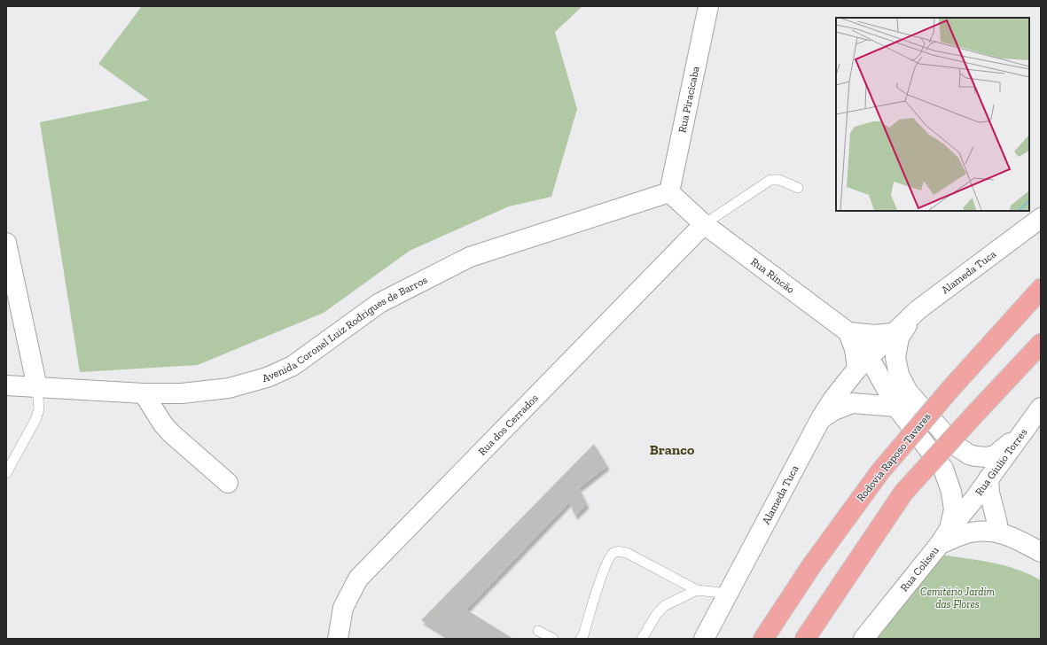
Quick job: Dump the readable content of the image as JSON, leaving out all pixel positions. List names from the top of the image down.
{
  "streets": {
    "highway": ["Rodovia Raposo Tavares"],
    "street": [
      "Rua Piracicaba",
      "Alameda Tuca",
      "Rua Rincão",
      "Avenida Coronel Luiz Rodrigues de Barros",
      "Rua dos Cerrados",
      "Rua Giulio Torres",
      "Rua Coliseu"
    ]
  },
  "crossings": [
    ["Rua Piracicaba", "Rua Rincão"],
    ["Rua Piracicaba", "Avenida Coronel Luiz Rodrigues de Barros"],
    ["Rua Rincão", "Avenida Coronel Luiz Rodrigues de Barros"],
    ["Rua Rincão", "Rua dos Cerrados"],
    ["Rua Giulio Torres", "Rua Coliseu"]
  ],
  "districts": ["Branco"],
  "parks": ["Cemitério Jardim das Flores"]
}
